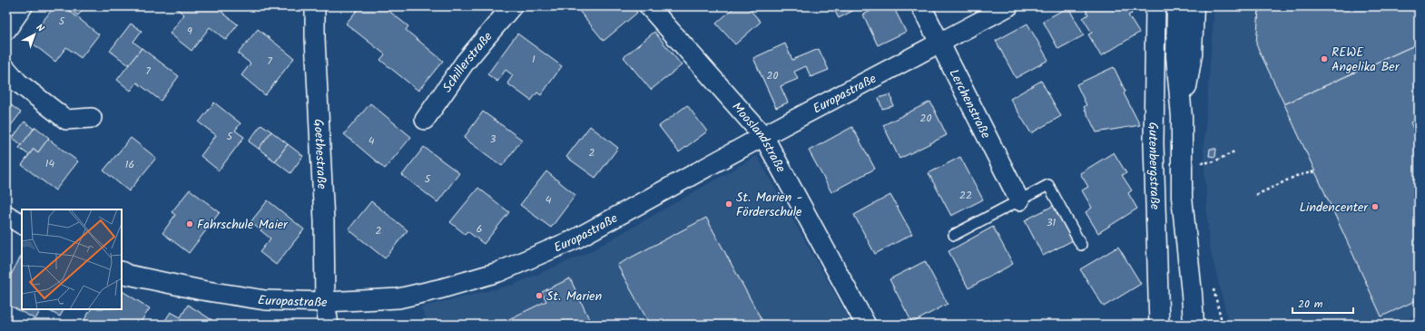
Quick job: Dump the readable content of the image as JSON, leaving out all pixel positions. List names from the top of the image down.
{
  "streets": {
    "street": [
      "Schillerstraße",
      "Europastraße",
      "Lerchenstraße",
      "Mooslandstraße",
      "Goethestraße",
      "Gutenbergstraße"
    ]
  },
  "crossings": [
    ["Europastraße", "Lerchenstraße"],
    ["Europastraße", "Mooslandstraße"],
    ["Europastraße", "Goethestraße"]
  ],
  "places": [
    "REWE Angelika Ber",
    "St. Marien - Förderschule",
    "Lindencenter",
    "Fahrschule Maier",
    "St. Marien"
  ],
  "house_numbers": [
    "5",
    "9",
    "1",
    "7",
    "7",
    "20",
    "20",
    "5",
    "3",
    "4",
    "2",
    "14",
    "16",
    "5",
    "22",
    "4",
    "31",
    "6",
    "2"
  ],
  "scale_bar": "20 m",
  "north": "top right"
}
